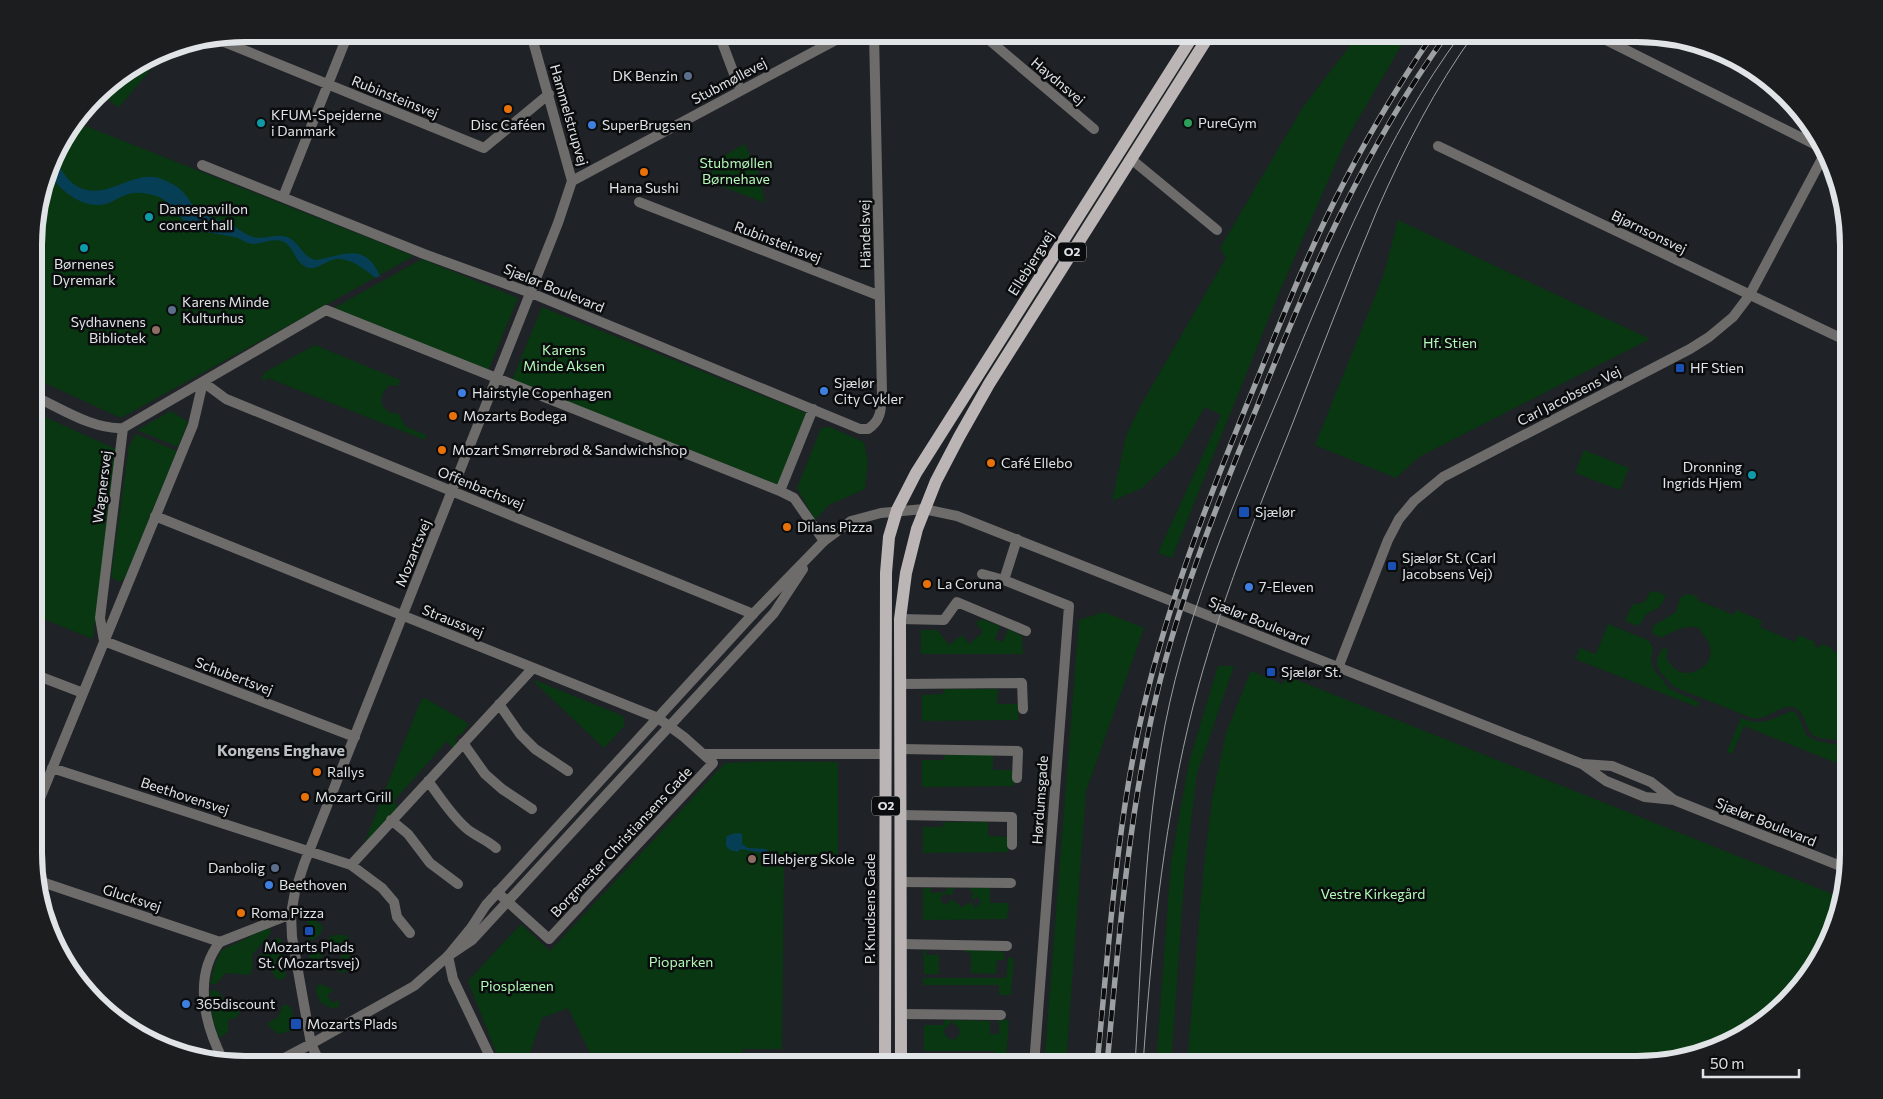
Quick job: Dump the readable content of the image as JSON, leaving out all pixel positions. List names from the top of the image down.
{
  "streets": {
    "main road": ["O2", "Ellebjergvej", "P. Knudsens Gade"],
    "street": [
      "Stubmøllevej",
      "Haydnsvej",
      "Rubinsteinsvej",
      "Hammelstrupvej",
      "Bjørnsonsvej",
      "Händelsvej",
      "Sjælør Boulevard",
      "Carl Jacobsens Vej",
      "Wagnersvej",
      "Offenbachsvej",
      "Mozartsvej",
      "Straussvej",
      "Schubertsvej",
      "Beethovensvej",
      "Hørdumsgade",
      "Borgmester Christiansens Gade",
      "Glucksvej"
    ]
  },
  "crossings": [
    ["Stubmøllevej", "Hammelstrupvej"],
    ["Rubinsteinsvej", "Hammelstrupvej"],
    ["Rubinsteinsvej", "Händelsvej"],
    ["Hammelstrupvej", "Mozartsvej"],
    ["Bjørnsonsvej", "Carl Jacobsens Vej"],
    ["Händelsvej", "Sjælør Boulevard"],
    ["O2", "Ellebjergvej"],
    ["O2", "Sjælør Boulevard"],
    ["Ellebjergvej", "Sjælør Boulevard"],
    ["Ellebjergvej", "P. Knudsens Gade"],
    ["Sjælør Boulevard", "Carl Jacobsens Vej"],
    ["Sjælør Boulevard", "Mozartsvej"],
    ["Wagnersvej", "Schubertsvej"],
    ["Offenbachsvej", "Mozartsvej"],
    ["Mozartsvej", "Straussvej"],
    ["Mozartsvej", "Schubertsvej"],
    ["Mozartsvej", "Beethovensvej"],
    ["Straussvej", "Borgmester Christiansens Gade"]
  ],
  "districts": ["Kongens Enghave"],
  "parks": [
    "Stubmøllen Børnehave",
    "Hf. Stien",
    "Karens Minde Aksen",
    "Vestre Kirkegård",
    "Pioparken",
    "Piosplænen"
  ],
  "places": {
    "other": [
      "DK Benzin",
      "Disc Caféen",
      "KFUM-Spejderne i Danmark",
      "PureGym",
      "SuperBrugsen",
      "Hana Sushi",
      "Dansepavillon concert hall",
      "Børnenes Dyremark",
      "Karens Minde Kulturhus",
      "Sydhavnens Bibliotek",
      "Sjælør City Cykler",
      "Hairstyle Copenhagen",
      "Mozarts Bodega",
      "Mozart Smørrebrød & Sandwichshop",
      "Café Ellebo",
      "Dronning Ingrids Hjem",
      "Dilans Pizza",
      "La Coruna",
      "7-Eleven",
      "Rallys",
      "Mozart Grill",
      "Ellebjerg Skole",
      "Danbolig",
      "Beethoven",
      "Roma Pizza",
      "365discount"
    ],
    "transit": [
      "HF Stien",
      "Sjælør",
      "Sjælør St. (Carl Jacobsens Vej)",
      "Sjælør St.",
      "Mozarts Plads St. (Mozartsvej)",
      "Mozarts Plads"
    ]
  },
  "scale_bar": "50 m"
}
